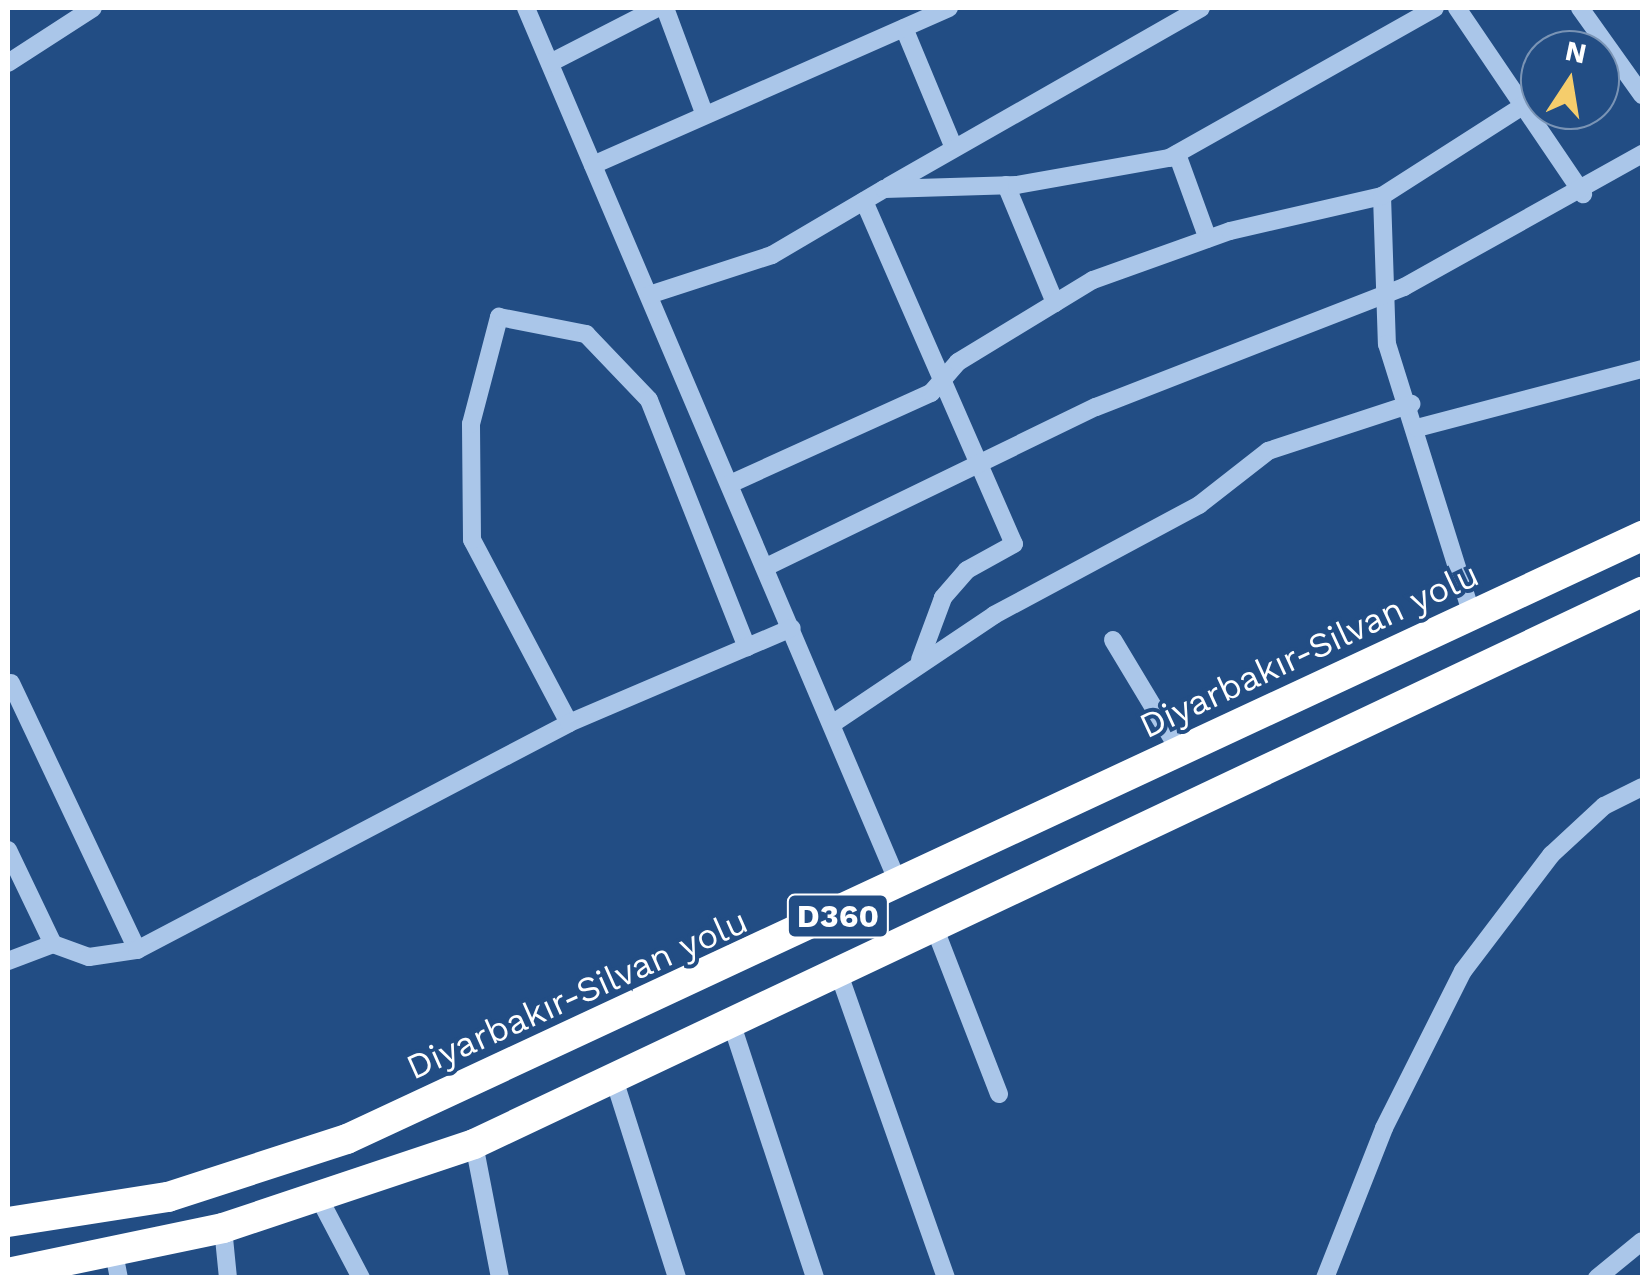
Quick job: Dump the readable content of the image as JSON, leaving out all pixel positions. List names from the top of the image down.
{
  "streets": {
    "highway": ["Diyarbakır-Silvan yolu", "D360"]
  },
  "north": "top"
}
